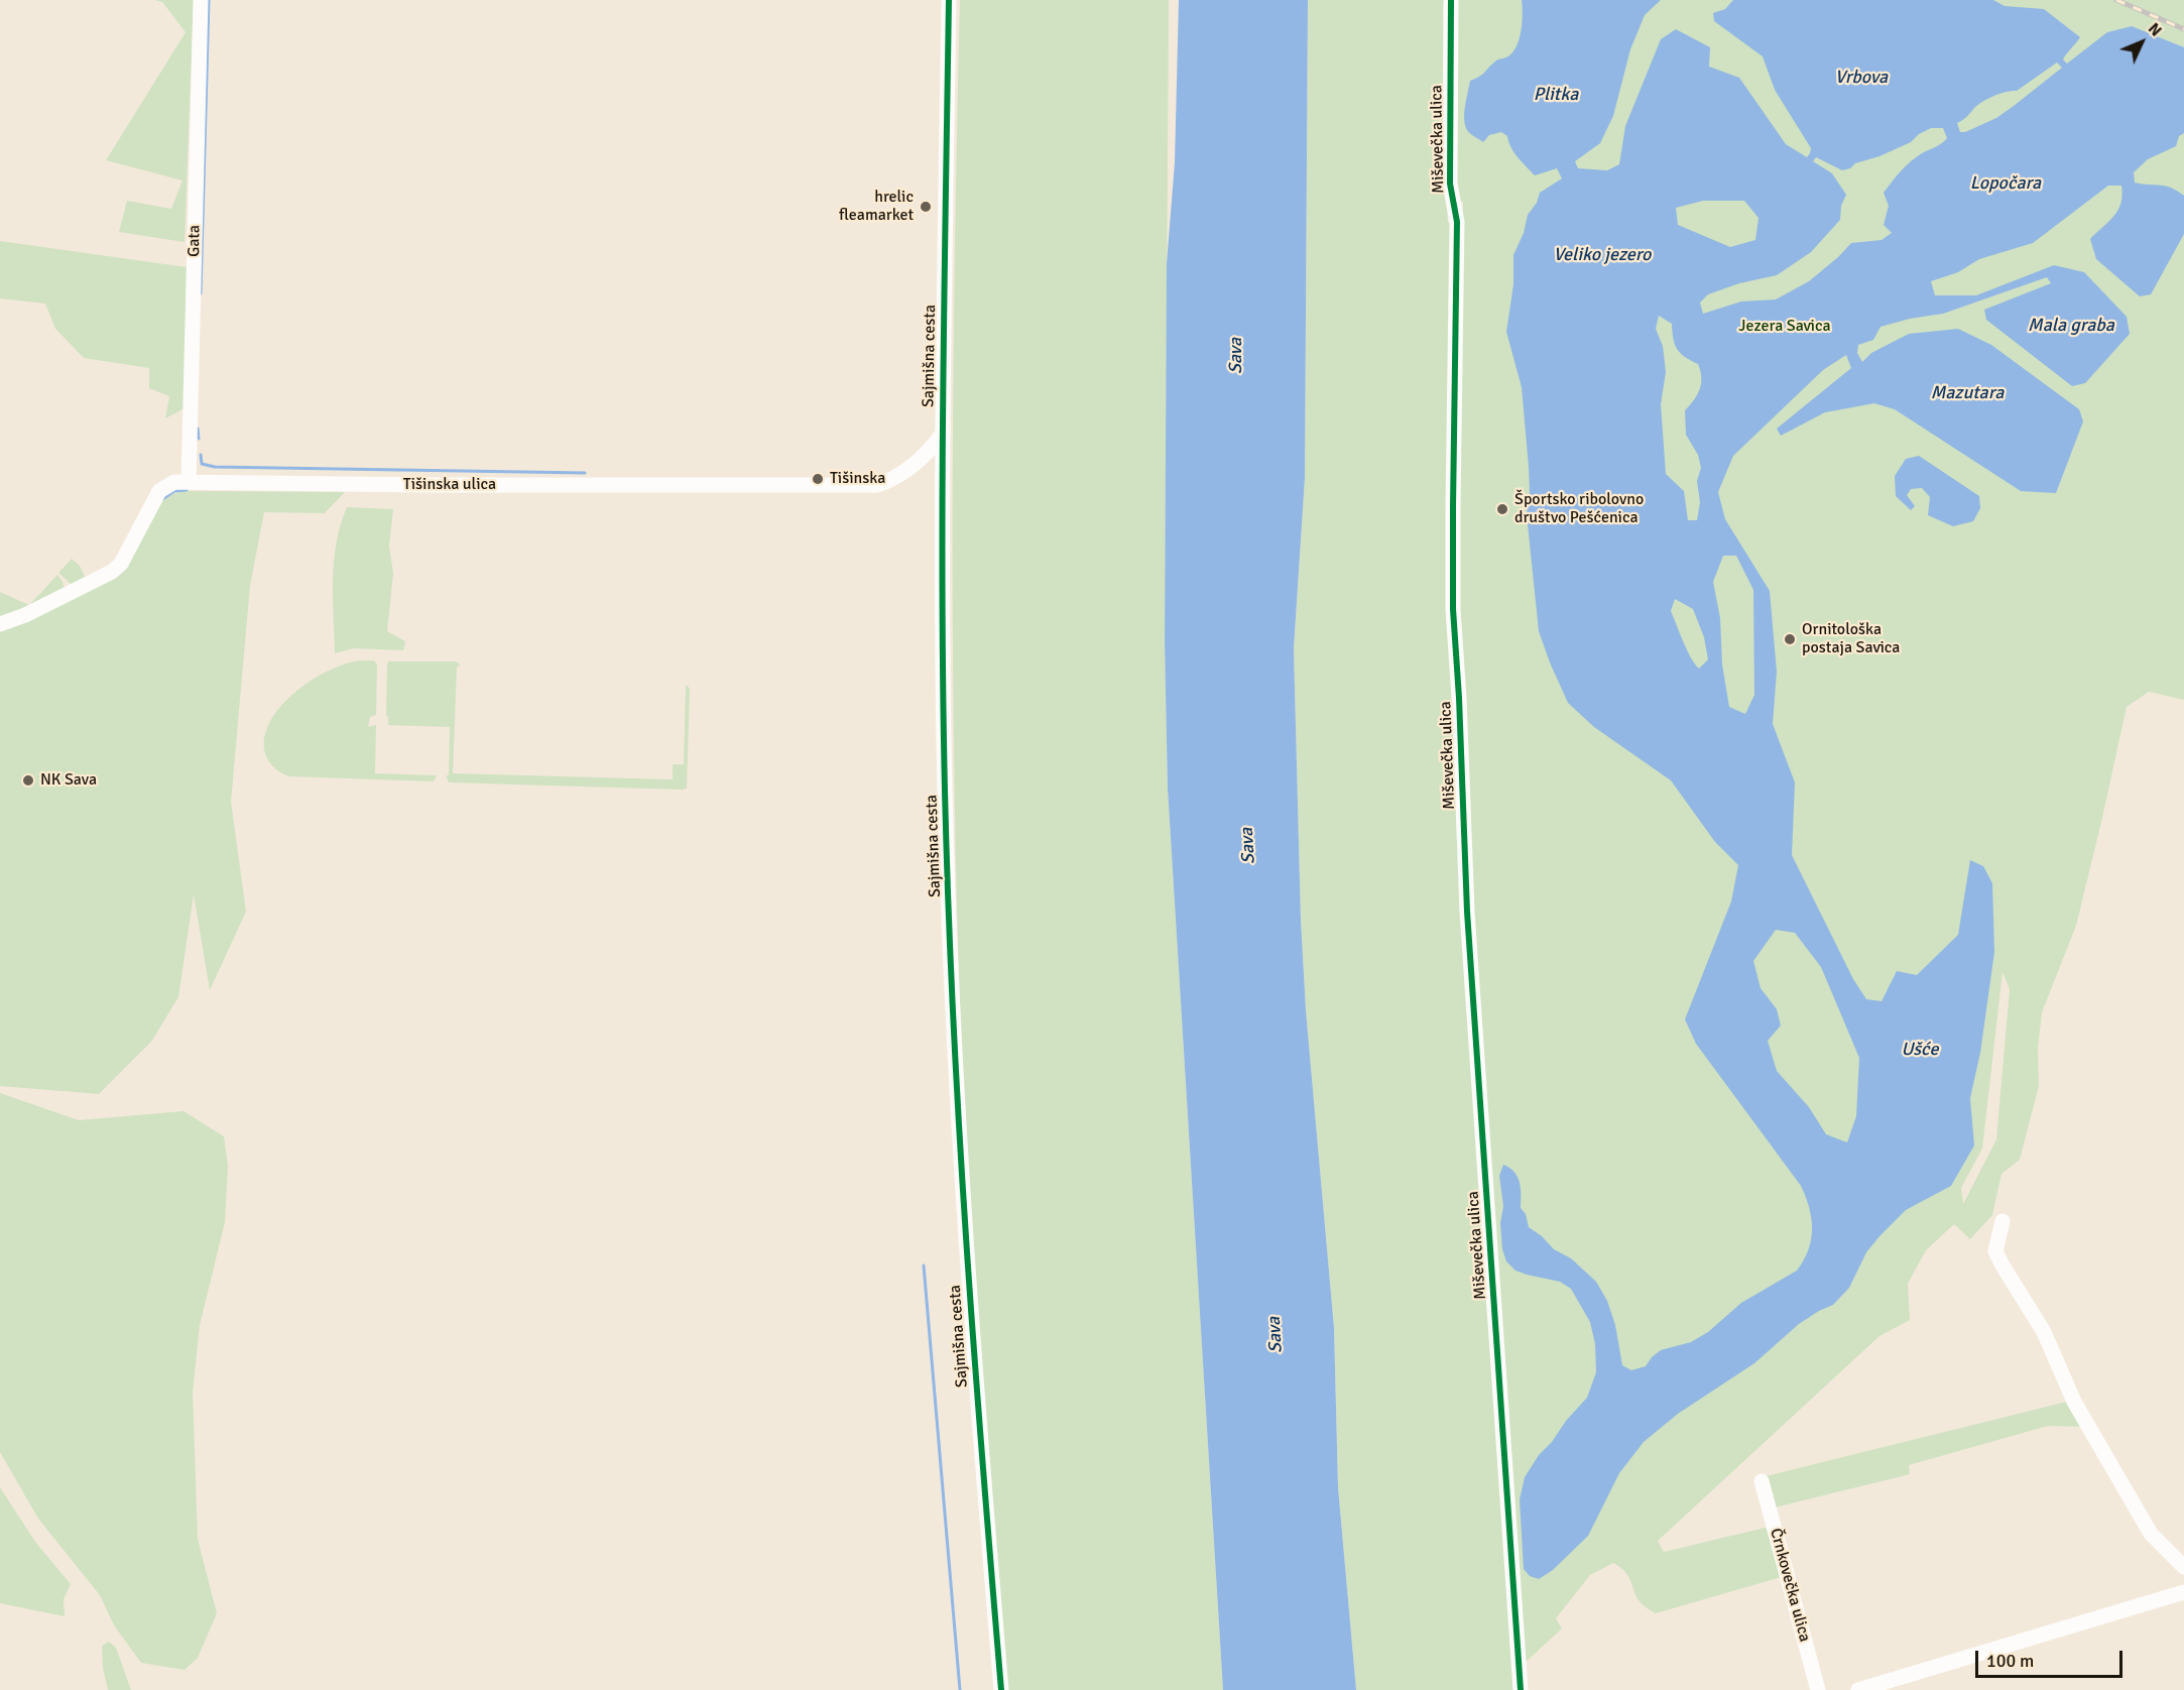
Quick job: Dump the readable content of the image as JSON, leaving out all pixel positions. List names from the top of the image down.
{
  "streets": {
    "street": [
      "Miševečka ulica",
      "Gata",
      "Sajmišna cesta",
      "Tišinska ulica",
      "Črnkovečka ulica"
    ]
  },
  "crossings": [
    ["Gata", "Tišinska ulica"],
    ["Sajmišna cesta", "Tišinska ulica"]
  ],
  "water": [
    "Vrbova",
    "Plitka",
    "Lopočara",
    "Veliko jezero",
    "Mala graba",
    "Sava",
    "Mazutara",
    "Ušće"
  ],
  "parks": ["Jezera Savica"],
  "places": [
    "hrelic fleamarket",
    "Tišinska",
    "Športsko ribolovno društvo Pešćenica",
    "Ornitološka postaja Savica",
    "NK Sava"
  ],
  "scale_bar": "100 m",
  "north": "top right"
}
